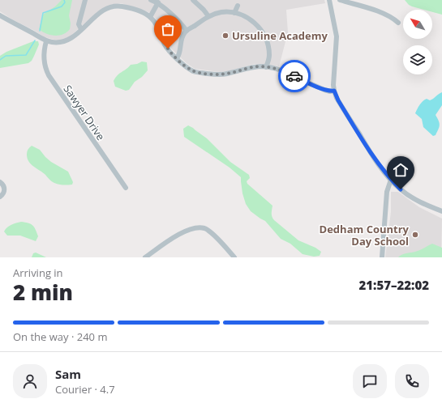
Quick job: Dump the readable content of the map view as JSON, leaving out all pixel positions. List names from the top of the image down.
{
  "streets": {
    "street": ["Sawyer Drive"]
  },
  "places": ["Ursuline Academy", "Dedham Country Day School"],
  "north": "top left",
  "page": {
    "heading": ["2 min", "Arriving in", "21:57–22:02"],
    "panel": ["Sam", "Courier · 4.7"],
    "bar": "On the way · 240 m"
  }
}
